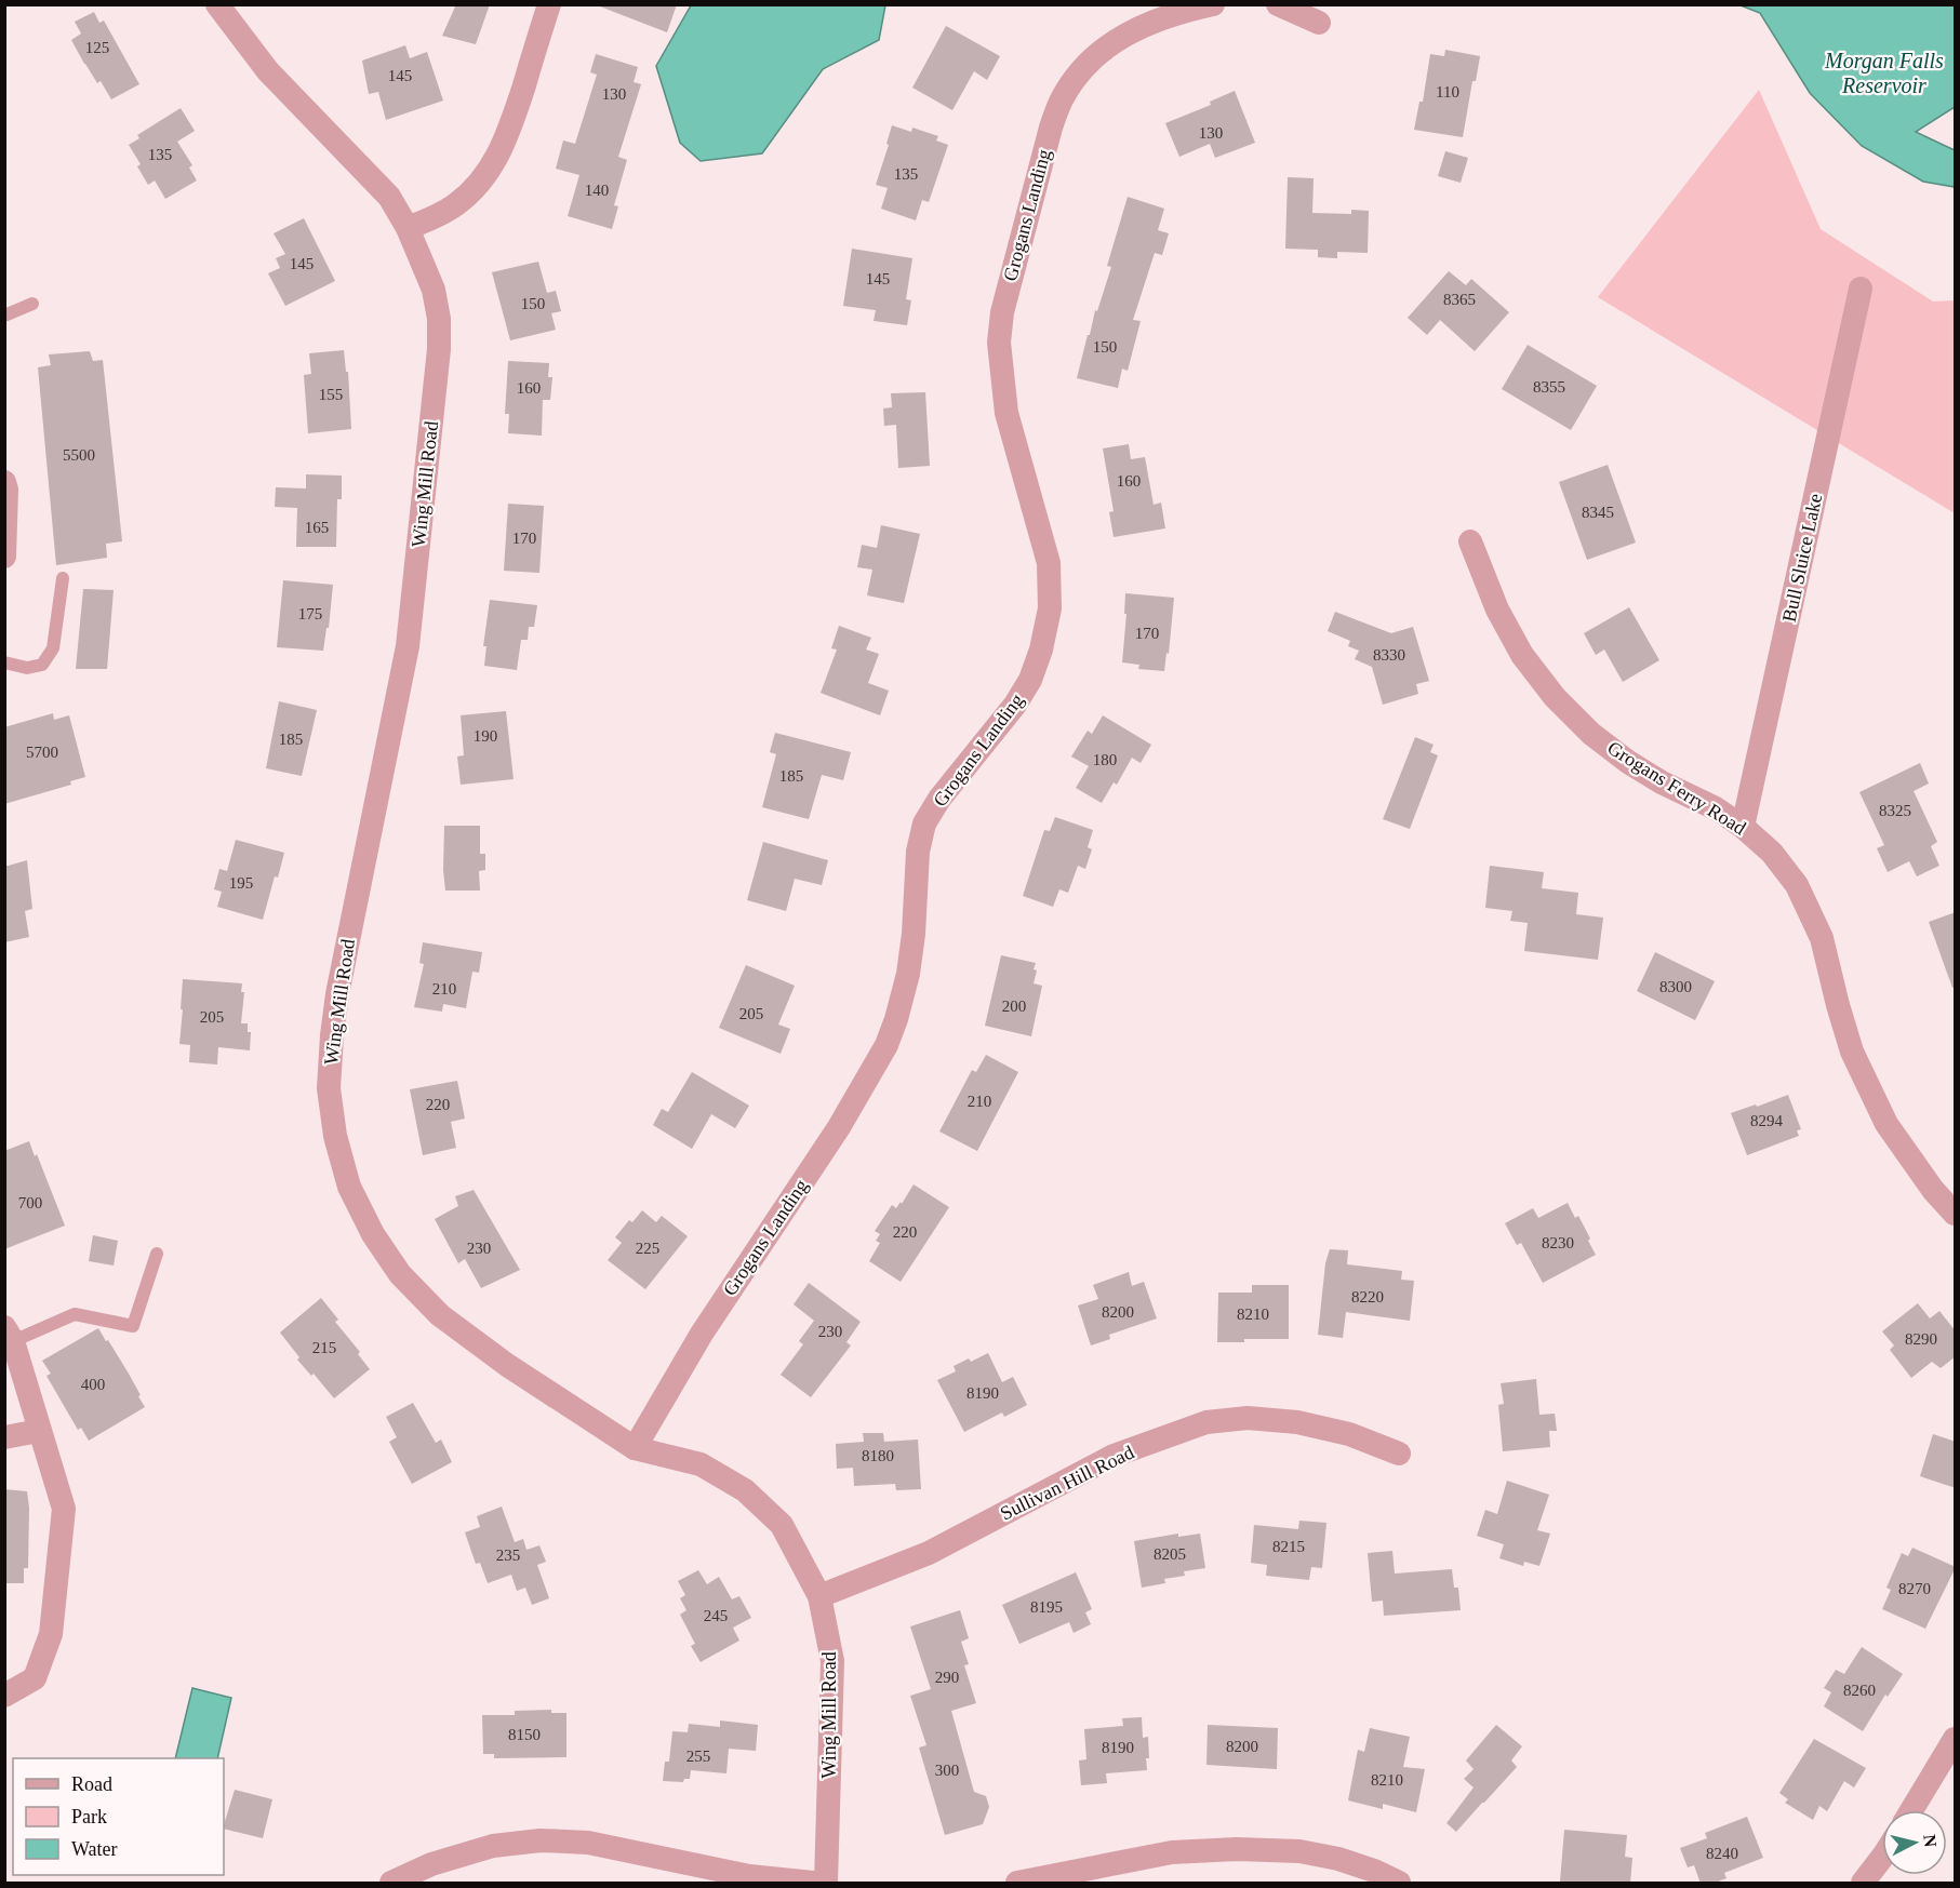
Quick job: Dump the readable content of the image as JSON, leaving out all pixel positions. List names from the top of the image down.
{
  "streets": {
    "street": [
      "Grogans Landing",
      "Wing Mill Road",
      "Bull Sluice Lake",
      "Grogans Ferry Road",
      "Sullivan Hill Road"
    ]
  },
  "crossings": [
    ["Grogans Landing", "Wing Mill Road"],
    ["Wing Mill Road", "Sullivan Hill Road"],
    ["Bull Sluice Lake", "Grogans Ferry Road"]
  ],
  "water": ["Morgan Falls Reservoir"],
  "house_numbers": [
    "125",
    "145",
    "110",
    "130",
    "130",
    "135",
    "135",
    "140",
    "145",
    "145",
    "8365",
    "150",
    "150",
    "8355",
    "160",
    "155",
    "5500",
    "160",
    "8345",
    "165",
    "170",
    "175",
    "170",
    "8330",
    "190",
    "185",
    "5700",
    "180",
    "185",
    "8325",
    "195",
    "8300",
    "210",
    "200",
    "205",
    "205",
    "210",
    "220",
    "8294",
    "700",
    "220",
    "8230",
    "230",
    "225",
    "8220",
    "8200",
    "8210",
    "230",
    "8290",
    "215",
    "400",
    "8190",
    "8180",
    "8215",
    "8205",
    "235",
    "8270",
    "8195",
    "245",
    "290",
    "8260",
    "8150",
    "8200",
    "8190",
    "255",
    "300",
    "8210",
    "8240"
  ],
  "legend": ["Road", "Park", "Water"],
  "north": "right"
}
